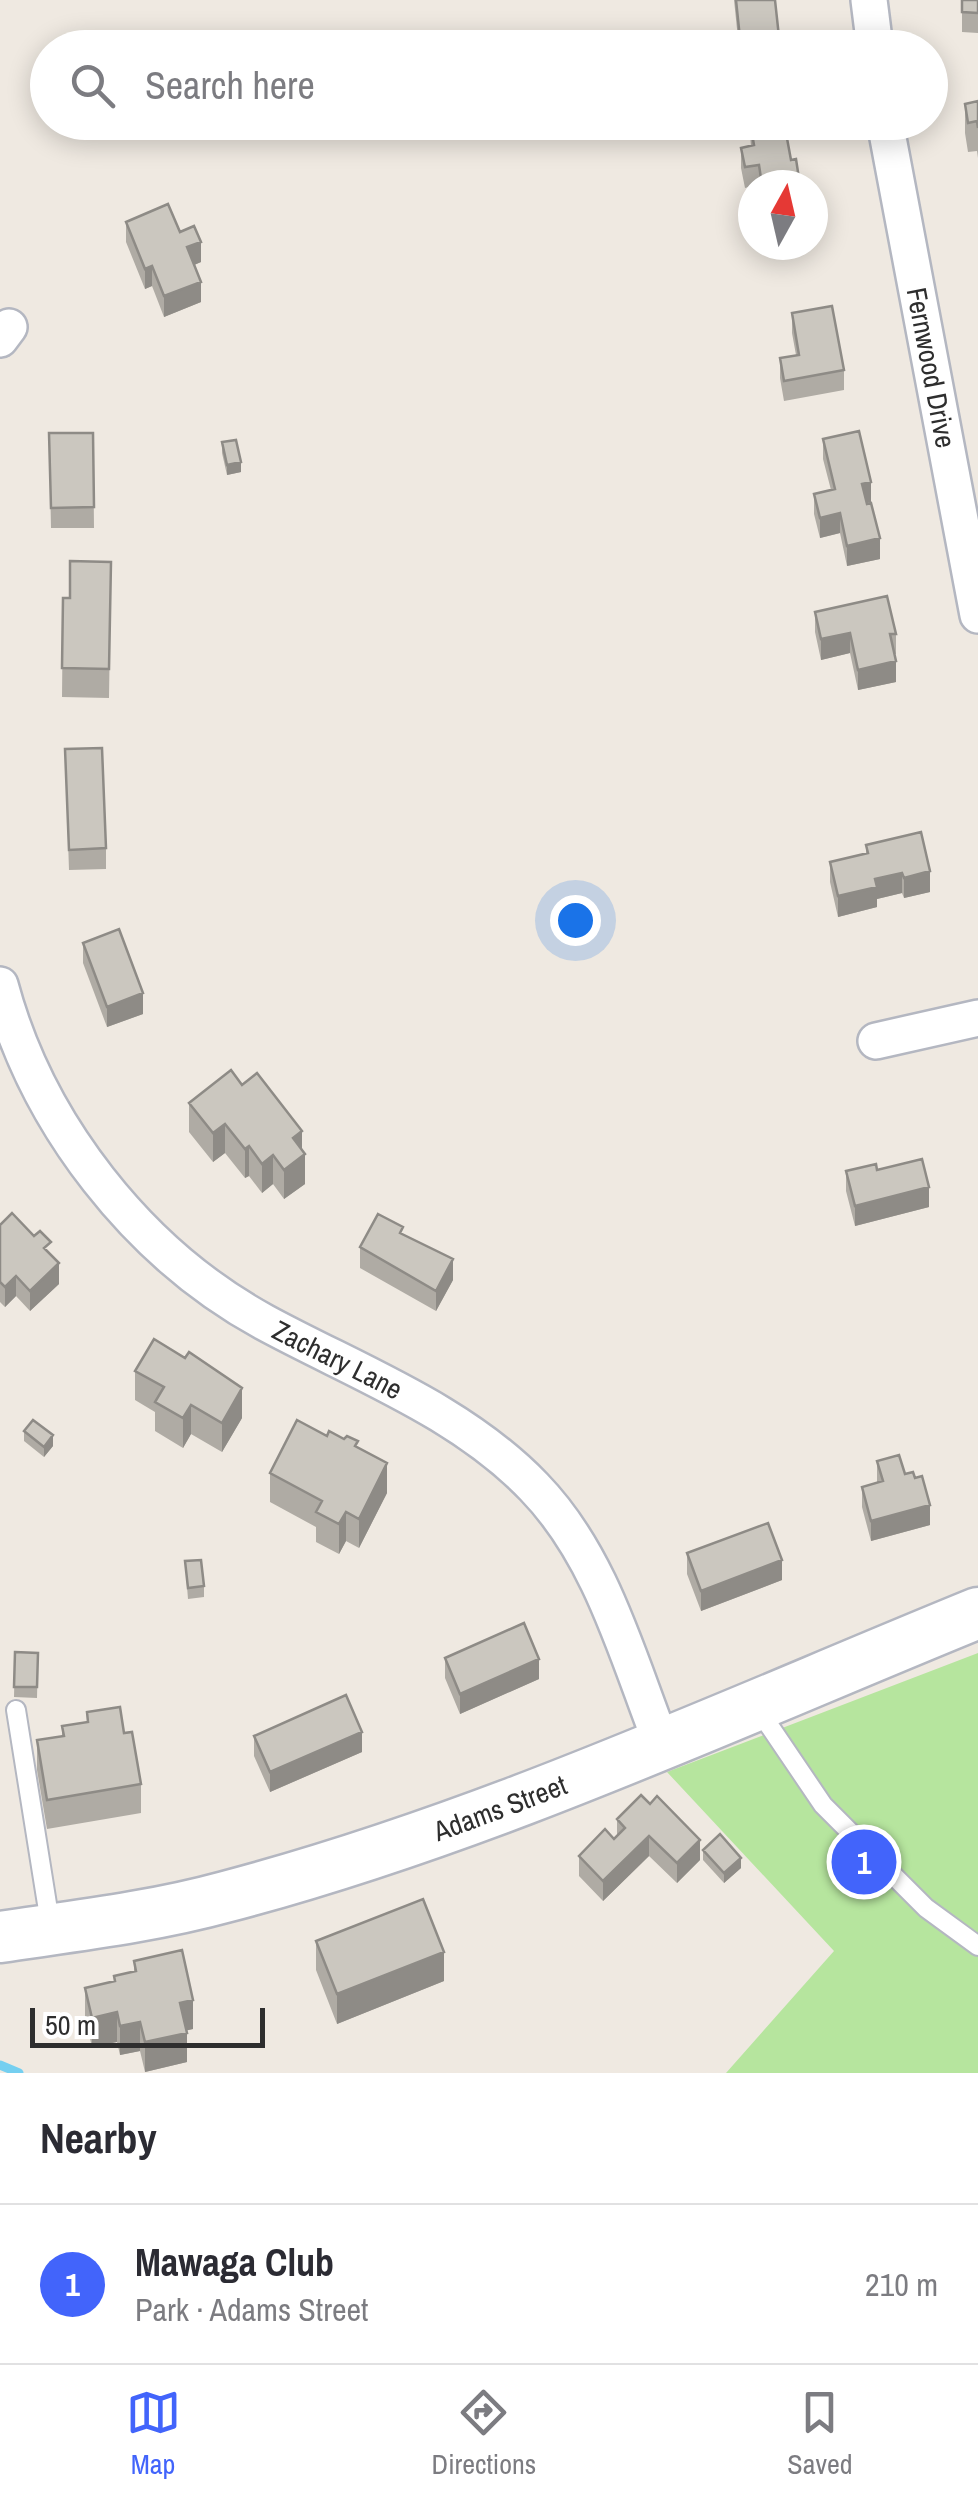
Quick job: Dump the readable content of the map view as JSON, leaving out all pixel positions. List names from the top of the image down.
{
  "streets": {
    "street": ["Fernwood Drive", "Zachary Lane", "Adams Street"]
  },
  "crossings": [
    ["Zachary Lane", "Adams Street"]
  ],
  "scale_bar": "50 m",
  "north": "top",
  "page": {
    "search": "Search here",
    "pins": "1",
    "scale": "50 m",
    "heading": "Nearby",
    "list": [
      {
        "mark": "1",
        "name": "Mawaga Club",
        "note": "Park · Adams Street",
        "value": "210 m"
      }
    ],
    "nav": ["Map", "Directions", "Saved"]
  }
}
